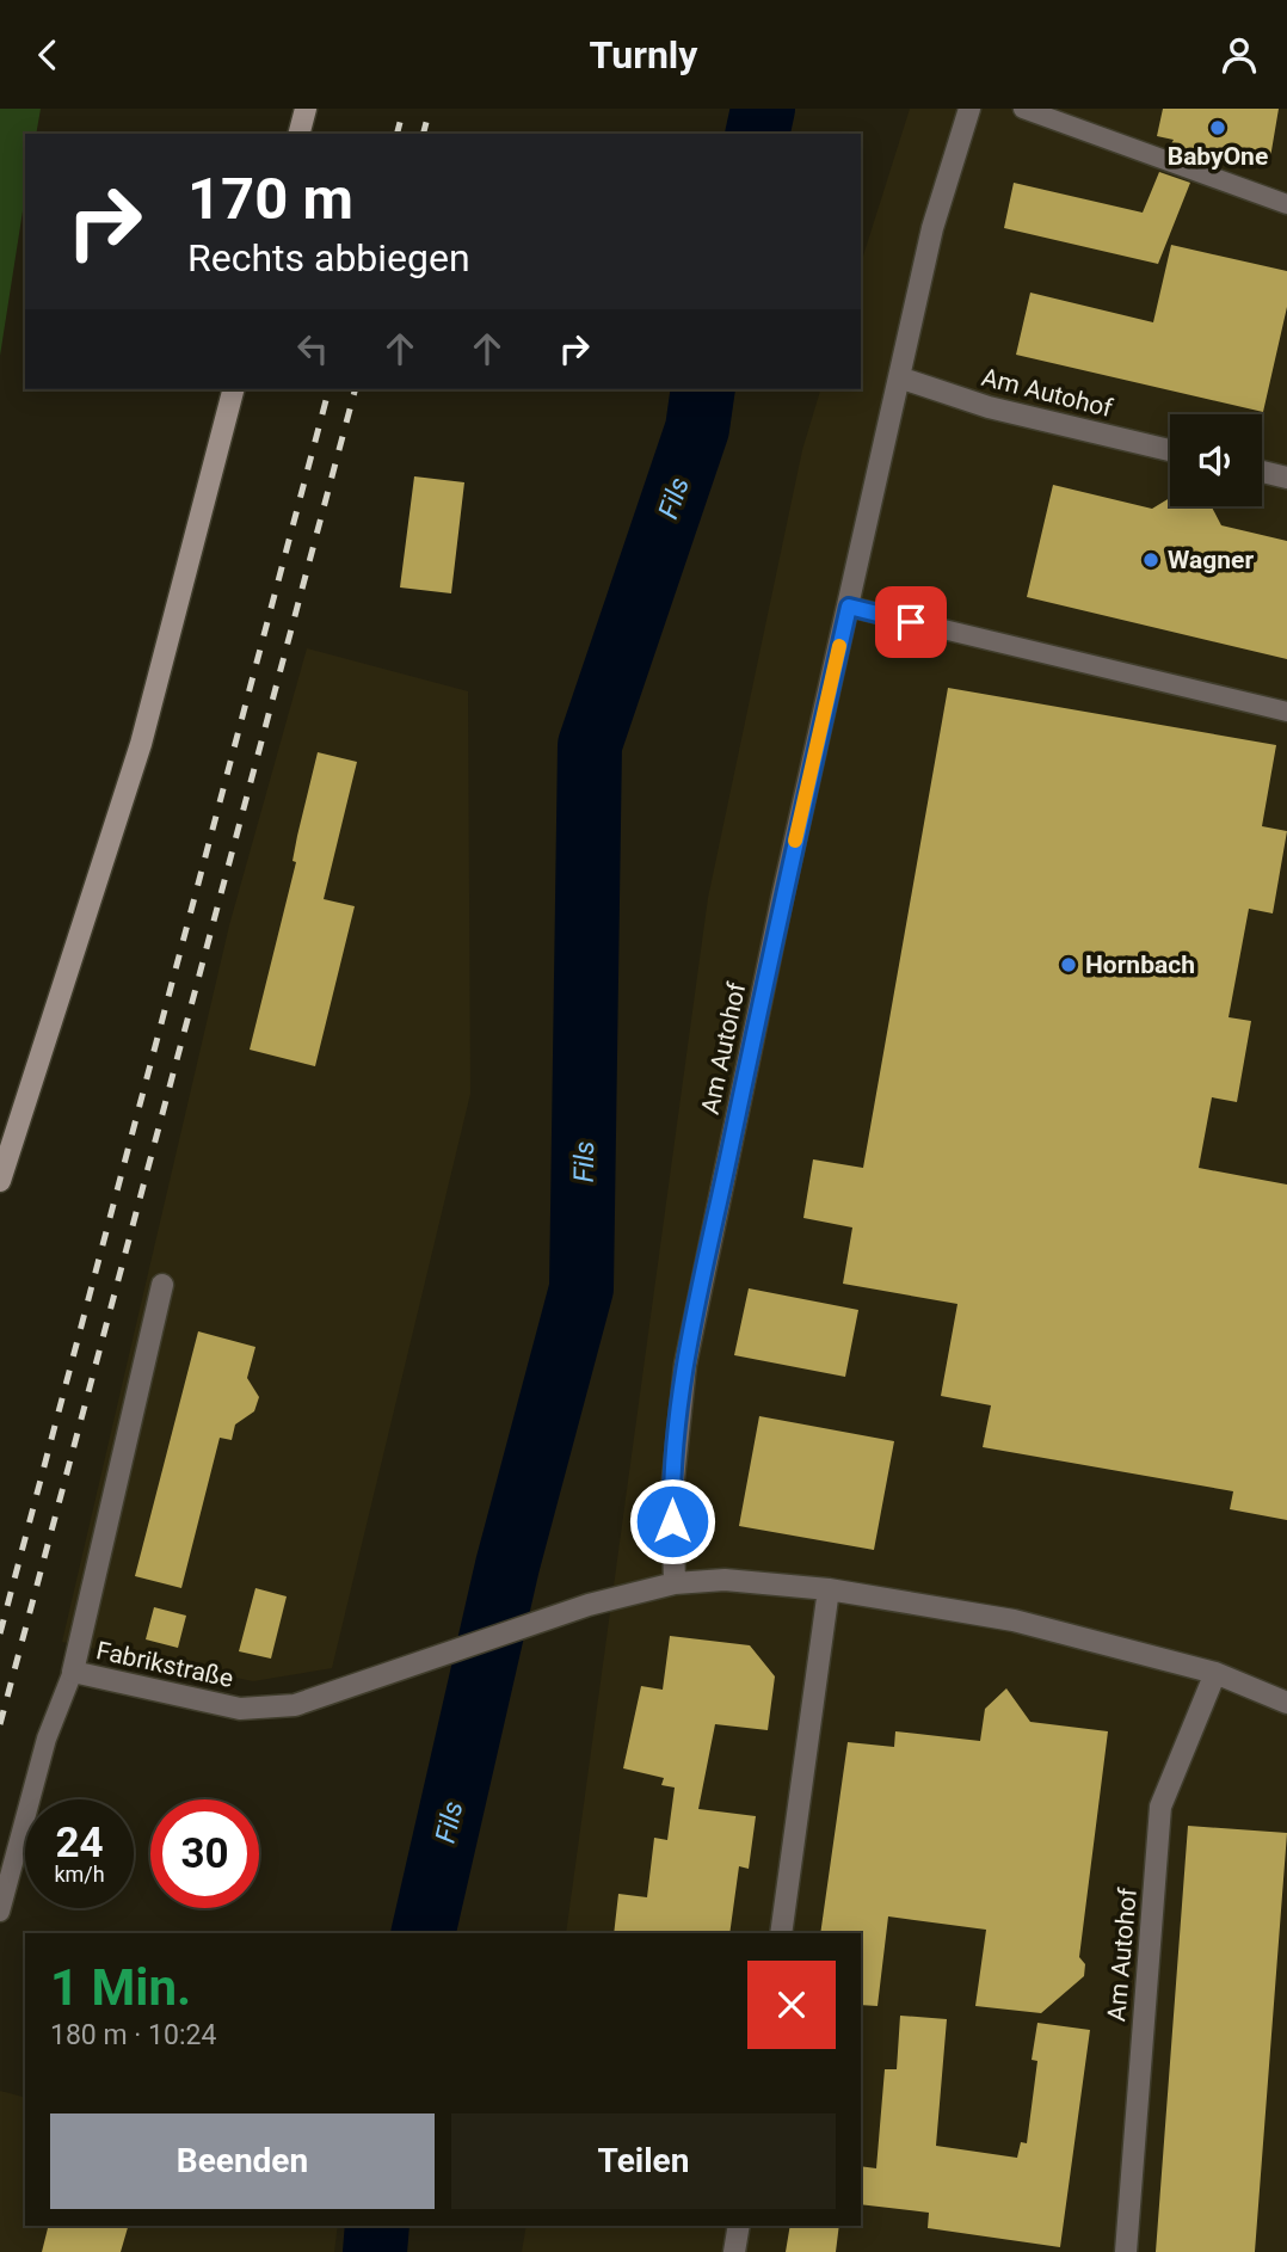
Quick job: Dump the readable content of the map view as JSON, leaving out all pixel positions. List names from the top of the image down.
{
  "streets": {
    "street": ["Am Autohof", "Fabrikstraße"]
  },
  "crossings": [
    ["Am Autohof", "Fabrikstraße"]
  ],
  "water": ["Fils"],
  "places": ["BabyOne", "Wagner", "Hornbach"],
  "page": {
    "header": "Turnly",
    "turn": ["170 m", "Rechts abbiegen"],
    "speed": "24 km/h",
    "limit": "30",
    "heading": ["1 Min.", "180 m · 10:24"],
    "buttons": ["Beenden", "Teilen"]
  }
}
